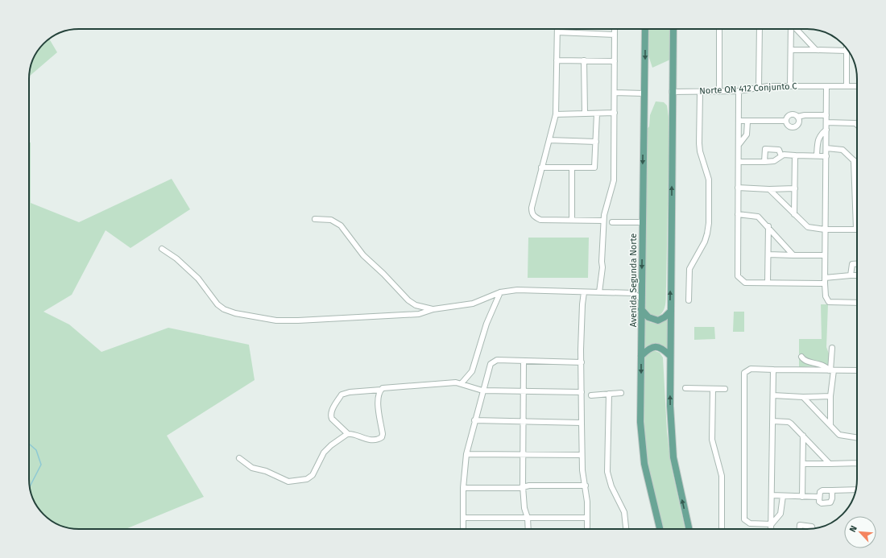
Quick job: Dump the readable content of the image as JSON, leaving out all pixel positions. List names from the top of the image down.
{
  "streets": {
    "main road": ["Avenida Segunda Norte"],
    "street": ["Norte QN 412 Conjunto C"]
  },
  "north": "top left"
}
